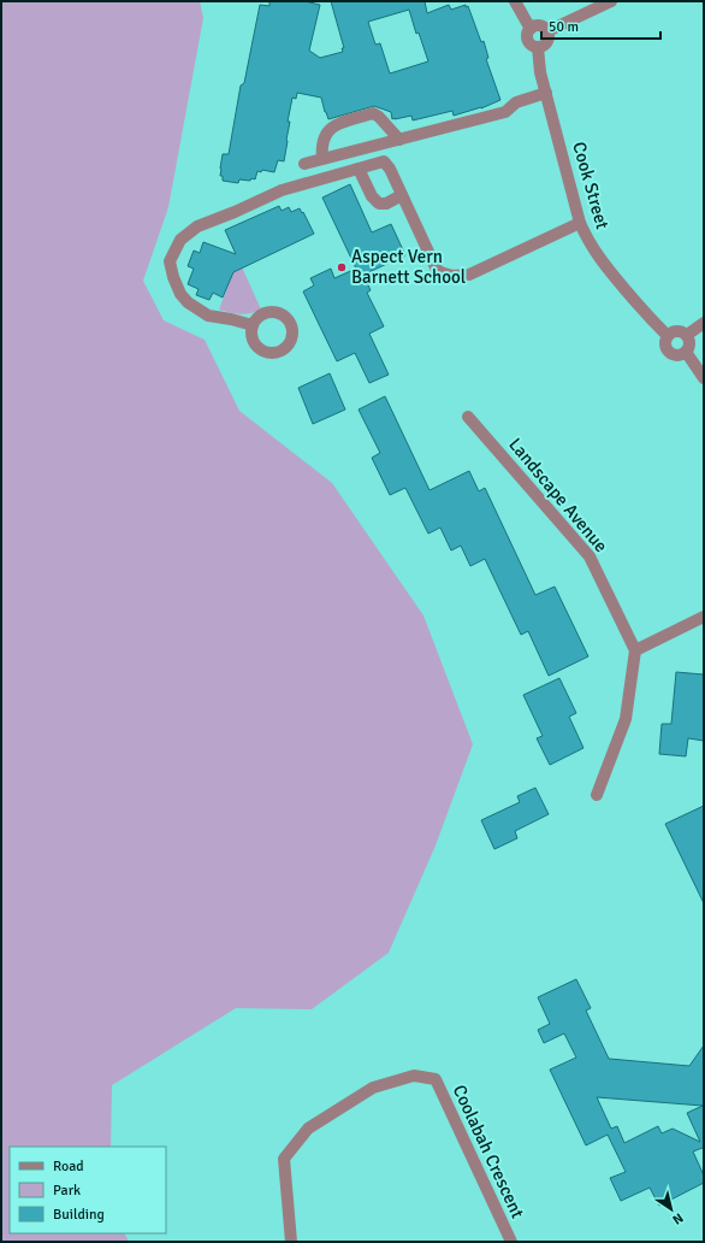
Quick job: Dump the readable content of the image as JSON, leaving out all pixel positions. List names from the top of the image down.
{
  "streets": {
    "street": ["Cook Street", "Landscape Avenue", "Coolabah Crescent"]
  },
  "places": ["Aspect Vern Barnett School"],
  "legend": ["Road", "Park", "Building"],
  "scale_bar": "50 m",
  "north": "bottom right"
}
